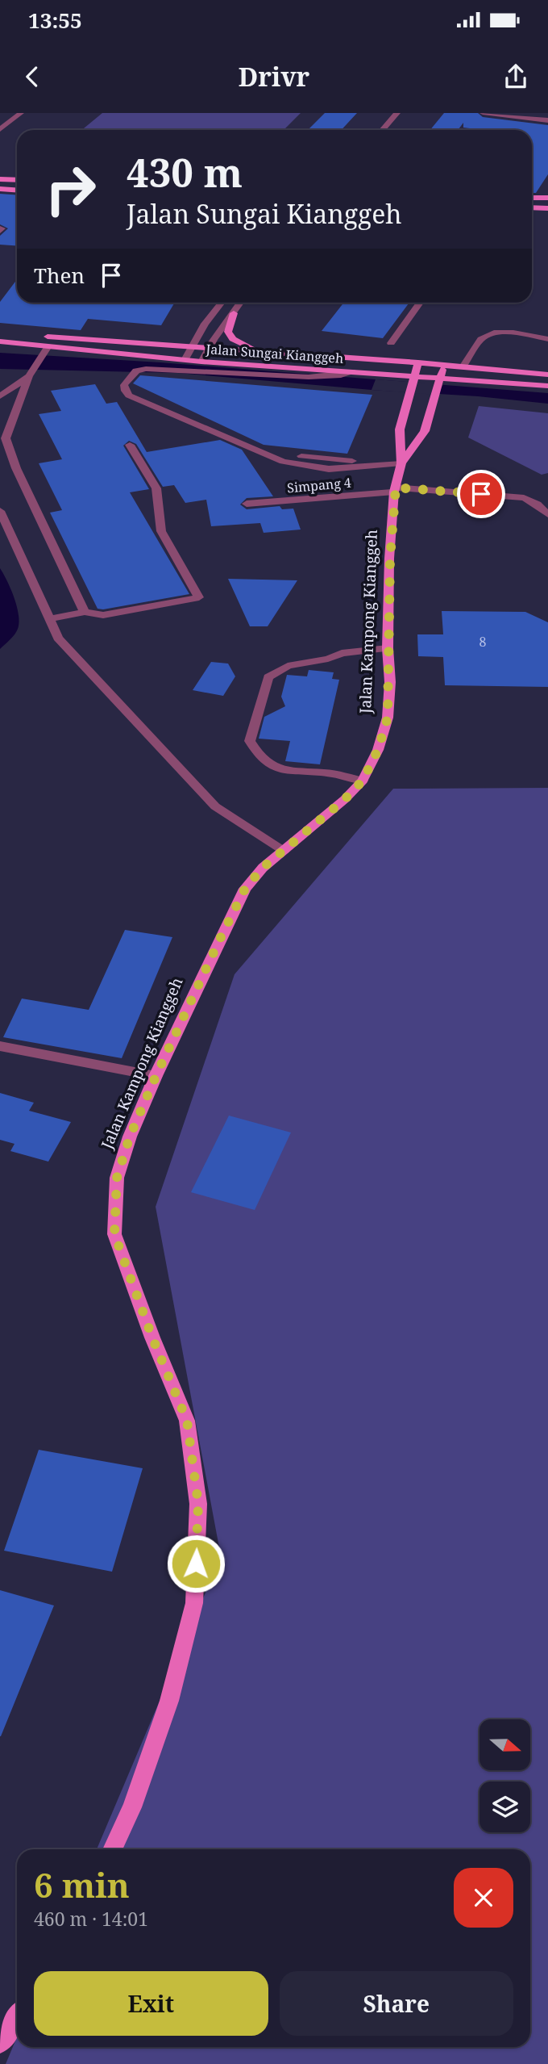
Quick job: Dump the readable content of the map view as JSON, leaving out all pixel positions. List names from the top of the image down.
{
  "streets": {
    "main road": ["Jalan Sungai Kianggeh", "Jalan Kampong Kianggeh"],
    "street": ["Simpang 4"]
  },
  "crossings": [
    ["Jalan Sungai Kianggeh", "Jalan Kampong Kianggeh"],
    ["Simpang 4", "Jalan Kampong Kianggeh"]
  ],
  "house_numbers": ["8"],
  "north": "right",
  "page": {
    "status": "13:55",
    "header": "Drivr",
    "turn": ["430 m", "Jalan Sungai Kianggeh"],
    "then": "Then",
    "heading": ["6 min", "460 m · 14:01"],
    "buttons": ["Exit", "Share"]
  }
}
